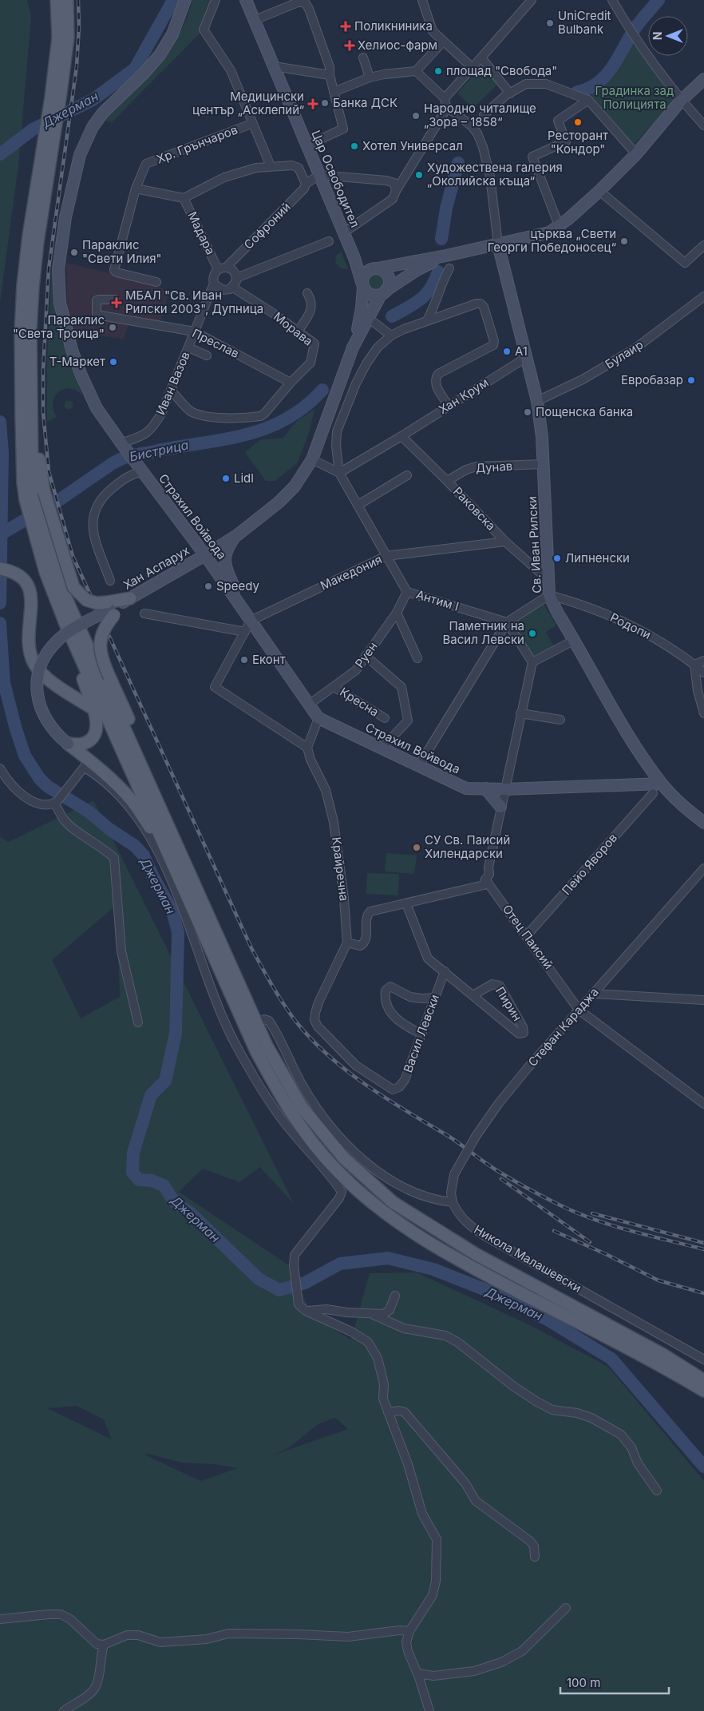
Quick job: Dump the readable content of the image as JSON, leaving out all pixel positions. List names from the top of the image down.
{
  "streets": {
    "street": [
      "Хр. Грънчаров",
      "Цар Освободител",
      "Софроний",
      "Мадара",
      "Морава",
      "Преслав",
      "Булаир",
      "Иван Вазов",
      "Хан Крум",
      "Дунав",
      "Раковска",
      "Страхил Войвода",
      "Св. Иван Рилски",
      "Хан Аспарух",
      "Македония",
      "Антим I",
      "Родопи",
      "Руен",
      "Кресна",
      "Пейо Яворов",
      "Крайречна",
      "Отец Паисий",
      "Пирин",
      "Стефан Караджа",
      "Васил Левски",
      "Никола Малашевски"
    ]
  },
  "crossings": [
    ["Цар Освободител", "Софроний"],
    ["Цар Освободител", "Хан Аспарух"],
    ["Софроний", "Мадара"],
    ["Софроний", "Морава"],
    ["Софроний", "Иван Вазов"],
    ["Мадара", "Морава"],
    ["Мадара", "Иван Вазов"],
    ["Морава", "Преслав"],
    ["Морава", "Иван Вазов"],
    ["Преслав", "Иван Вазов"],
    ["Булаир", "Св. Иван Рилски"],
    ["Иван Вазов", "Страхил Войвода"],
    ["Хан Крум", "Раковска"],
    ["Хан Крум", "Св. Иван Рилски"],
    ["Хан Крум", "Антим I"],
    ["Дунав", "Раковска"],
    ["Дунав", "Св. Иван Рилски"],
    ["Раковска", "Св. Иван Рилски"],
    ["Раковска", "Македония"],
    ["Страхил Войвода", "Св. Иван Рилски"],
    ["Страхил Войвода", "Хан Аспарух"],
    ["Страхил Войвода", "Македония"],
    ["Страхил Войвода", "Руен"],
    ["Св. Иван Рилски", "Хан Аспарух"],
    ["Св. Иван Рилски", "Родопи"],
    ["Македония", "Антим I"],
    ["Антим I", "Руен"],
    ["Руен", "Кресна"],
    ["Пейо Яворов", "Отец Паисий"],
    ["Крайречна", "Васил Левски"],
    ["Отец Паисий", "Стефан Караджа"],
    ["Пирин", "Васил Левски"],
    ["Стефан Караджа", "Никола Малашевски"]
  ],
  "water": ["Джерман", "Бистрица"],
  "parks": ["Градинка зад Полицията"],
  "places": {
    "other": [
      "UniCredit Bulbank",
      "площад \"Свобода\"",
      "Банка ДСК",
      "Народно читалище „Зора – 1858“",
      "Ресторант \"Кондор\"",
      "Хотел Универсал",
      "Художествена галерия „Околийска къща“",
      "църква „Свети Георги Победоносец“",
      "Параклис \"Свети Илия\"",
      "Параклис \"Света Троица\"",
      "A1",
      "Т-Маркет",
      "Евробазар",
      "Пощенска банка",
      "Lidl",
      "Липненски",
      "Speedy",
      "Паметник на Васил Левски",
      "Еконт",
      "СУ Св. Паисий Хилендарски"
    ],
    "health": [
      "Поликниника",
      "Хелиос-фарм",
      "Медицински център „Асклепий“",
      "МБАЛ \"Св. Иван Рилски 2003\", Дупница"
    ]
  },
  "scale_bar": "100 m",
  "north": "left"
}
